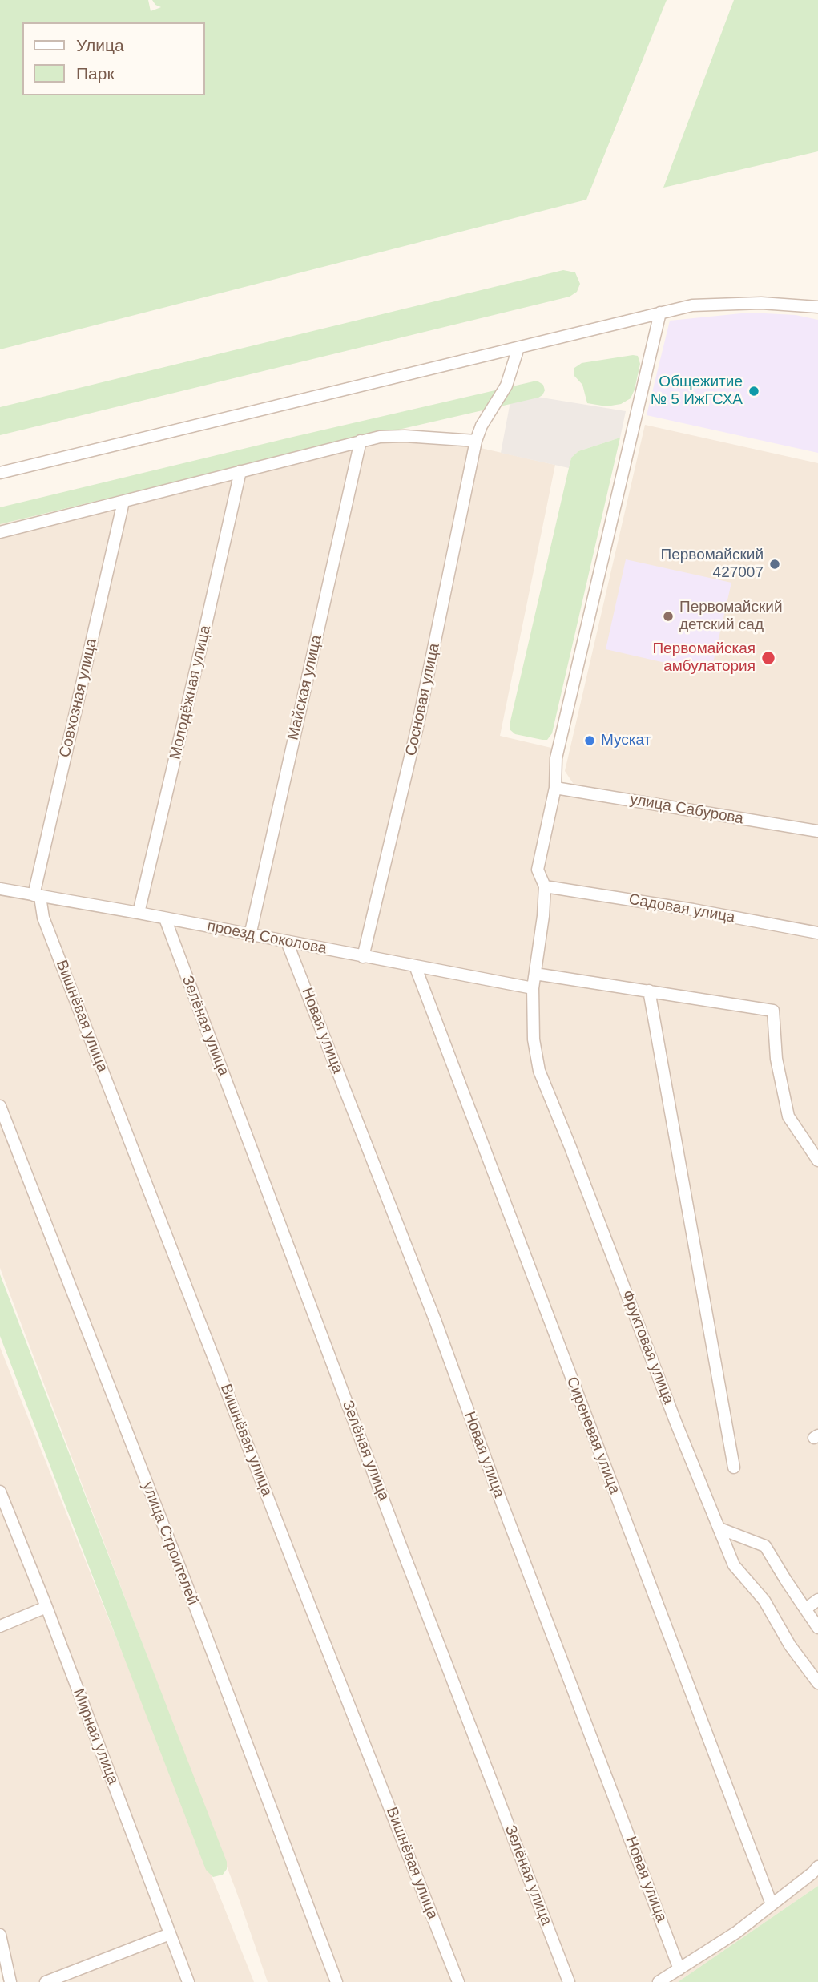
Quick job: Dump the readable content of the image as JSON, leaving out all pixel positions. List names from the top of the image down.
{
  "streets": {
    "street": [
      "Майская улица",
      "Молодёжная улица",
      "Совхозная улица",
      "Сосновая улица",
      "улица Сабурова",
      "Садовая улица",
      "проезд Соколова",
      "Вишнёвая улица",
      "Зелёная улица",
      "Новая улица",
      "Фруктовая улица",
      "Сиреневая улица",
      "улица Строителей",
      "Мирная улица"
    ]
  },
  "crossings": [
    ["Майская улица", "проезд Соколова"],
    ["Молодёжная улица", "проезд Соколова"],
    ["Совхозная улица", "проезд Соколова"],
    ["Совхозная улица", "Вишнёвая улица"],
    ["Сосновая улица", "проезд Соколова"],
    ["улица Сабурова", "Фруктовая улица"],
    ["Садовая улица", "Фруктовая улица"],
    ["проезд Соколова", "Вишнёвая улица"],
    ["проезд Соколова", "Зелёная улица"],
    ["проезд Соколова", "Новая улица"],
    ["проезд Соколова", "Фруктовая улица"],
    ["проезд Соколова", "Сиреневая улица"]
  ],
  "places": [
    "Общежитие № 5 ИжГСХА",
    "Первомайский 427007",
    "Первомайский детский сад",
    "Первомайская амбулатория",
    "Мускат"
  ],
  "legend": ["Улица", "Парк"]
}
